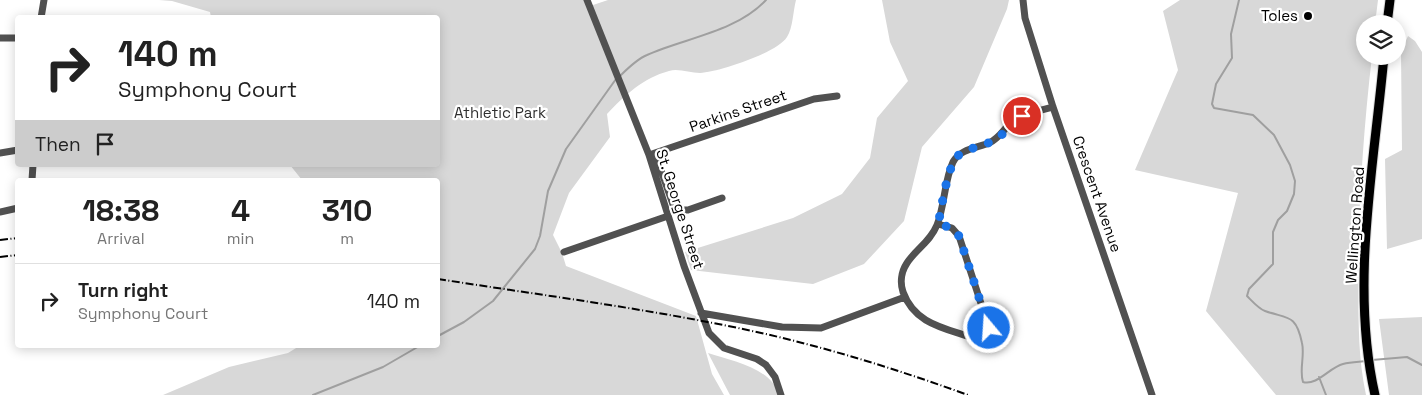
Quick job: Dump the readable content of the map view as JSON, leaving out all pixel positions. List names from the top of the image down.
{
  "streets": {
    "main road": ["Wellington Road"],
    "street": ["Parkins Street", "Crescent Avenue", "St. George Street"]
  },
  "crossings": [
    ["Parkins Street", "St. George Street"]
  ],
  "parks": ["Athletic Park"],
  "places": ["Toles"],
  "page": {
    "turn": ["140 m", "Symphony Court"],
    "then": "Then",
    "eta": [
      "18:38",
      "Arrival",
      "4",
      "min",
      "310",
      "m"
    ],
    "list": [
      {
        "name": "Turn right",
        "note": "Symphony Court",
        "value": "140 m"
      }
    ]
  }
}
